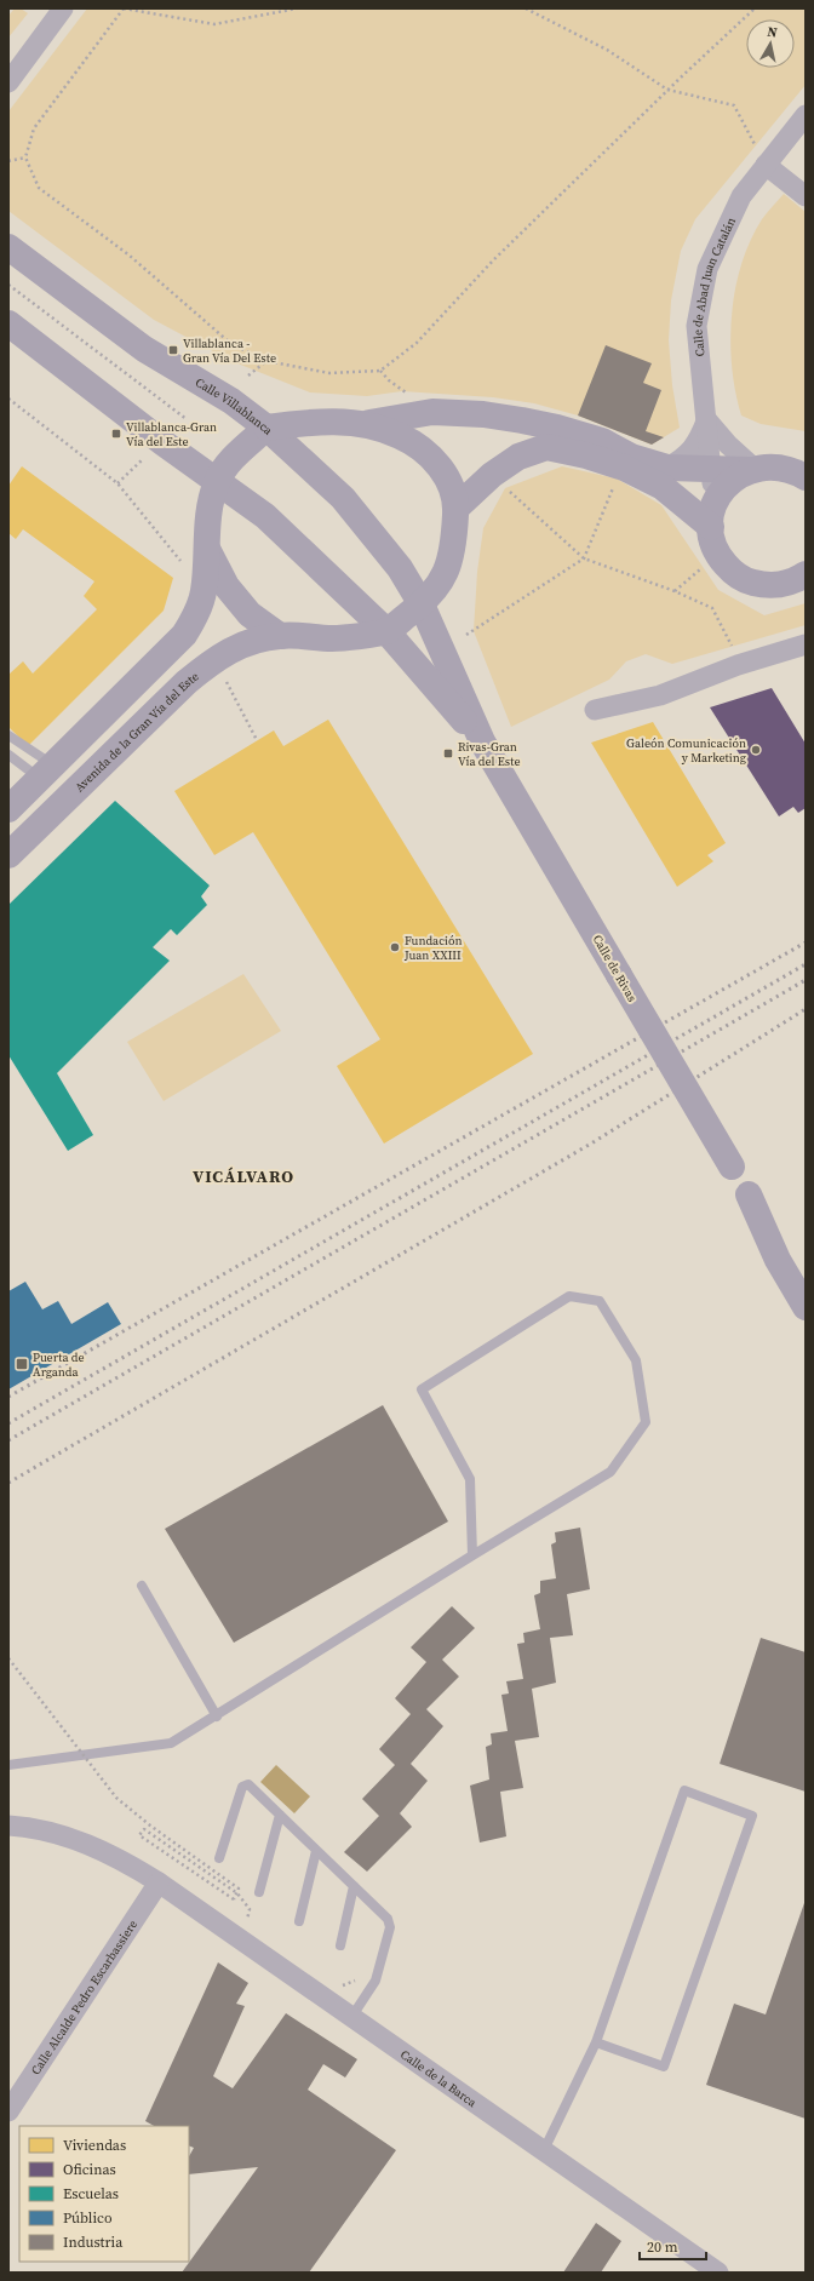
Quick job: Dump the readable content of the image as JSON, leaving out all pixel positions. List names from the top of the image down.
{
  "streets": {
    "main road": ["Calle Villablanca", "Avenida de la Gran Vía del Este", "Calle de Rivas"],
    "street": ["Calle de Abad Juan Catalán", "Calle Alcalde Pedro Escarbassiere", "Calle de la Barca"]
  },
  "crossings": [
    ["Calle Villablanca", "Avenida de la Gran Vía del Este"],
    ["Calle Villablanca", "Calle de Rivas"],
    ["Avenida de la Gran Vía del Este", "Calle de Rivas"],
    ["Calle Alcalde Pedro Escarbassiere", "Calle de la Barca"]
  ],
  "districts": ["VICÁLVARO"],
  "places": {
    "transit": [
      "Villablanca - Gran Vía Del Este",
      "Villablanca-Gran Vía del Este",
      "Rivas-Gran Vía del Este",
      "Puerta de Arganda"
    ],
    "other": ["Galeón Comunicación y Marketing", "Fundación Juan XXIII"]
  },
  "legend": [
    "Viviendas",
    "Oficinas",
    "Escuelas",
    "Público",
    "Industria"
  ],
  "scale_bar": "20 m",
  "north": "top"
}
